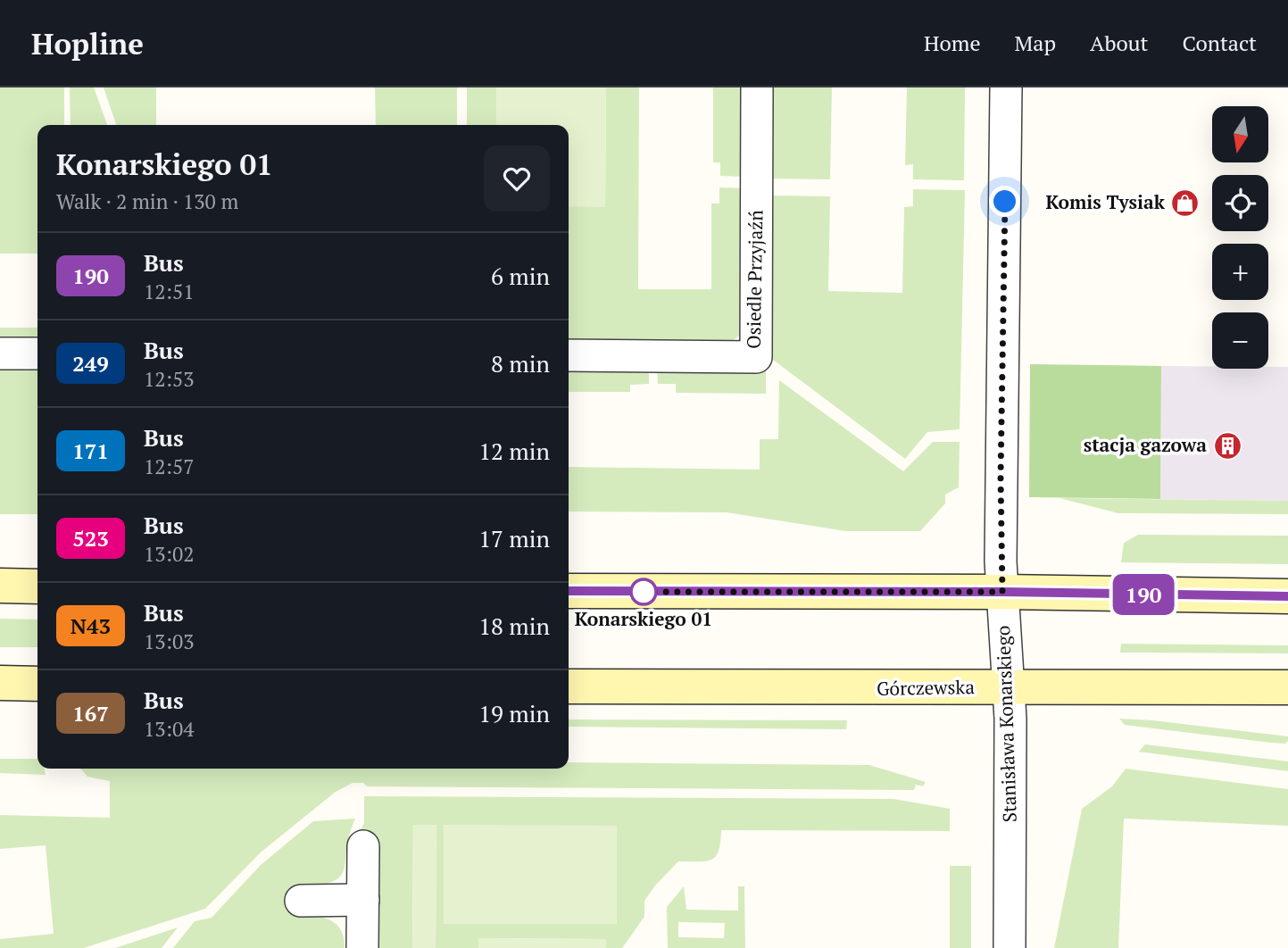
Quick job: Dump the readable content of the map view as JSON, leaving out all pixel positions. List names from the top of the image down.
{
  "streets": {
    "main road": ["Górczewska"],
    "street": ["Osiedle Przyjaźń", "Stanisława Konarskiego"]
  },
  "crossings": [
    ["Górczewska", "Stanisława Konarskiego"]
  ],
  "places": {
    "shop": ["Komis Tysiak"],
    "building": ["stacja gazowa"],
    "other": ["Konarskiego 01"]
  },
  "lines": ["bus line 190"],
  "north": "bottom",
  "page": {
    "header": "Hopline",
    "nav": [
      "Home",
      "Map",
      "About",
      "Contact"
    ],
    "on_map": "190",
    "map_buttons": ["+", "−"],
    "heading": ["Konarskiego 01", "Walk · 2 min · 130 m"],
    "list": [
      {
        "mark": "190",
        "name": "Bus",
        "note": "12:51",
        "value": "6 min"
      },
      {
        "mark": "249",
        "name": "Bus",
        "note": "12:53",
        "value": "8 min"
      },
      {
        "mark": "171",
        "name": "Bus",
        "note": "12:57",
        "value": "12 min"
      },
      {
        "mark": "523",
        "name": "Bus",
        "note": "13:02",
        "value": "17 min"
      },
      {
        "mark": "N43",
        "name": "Bus",
        "note": "13:03",
        "value": "18 min"
      },
      {
        "mark": "167",
        "name": "Bus",
        "note": "13:04",
        "value": "19 min"
      }
    ]
  }
}
